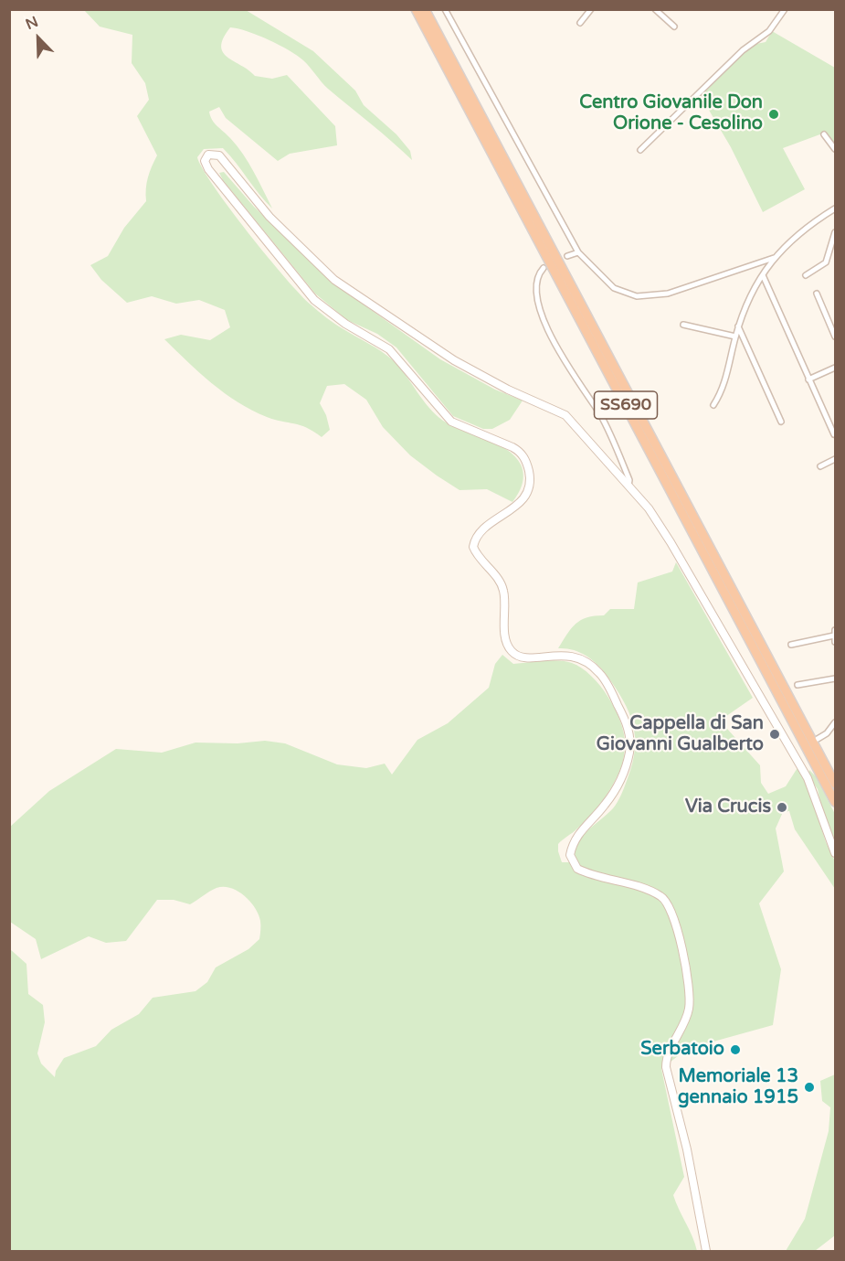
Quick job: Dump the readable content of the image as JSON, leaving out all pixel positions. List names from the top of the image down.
{
  "streets": {
    "highway": ["SS690"]
  },
  "places": [
    "Centro Giovanile Don Orione - Cesolino",
    "Cappella di San Giovanni Gualberto",
    "Via Crucis",
    "Serbatoio",
    "Memoriale 13 gennaio 1915"
  ],
  "north": "top left"
}
